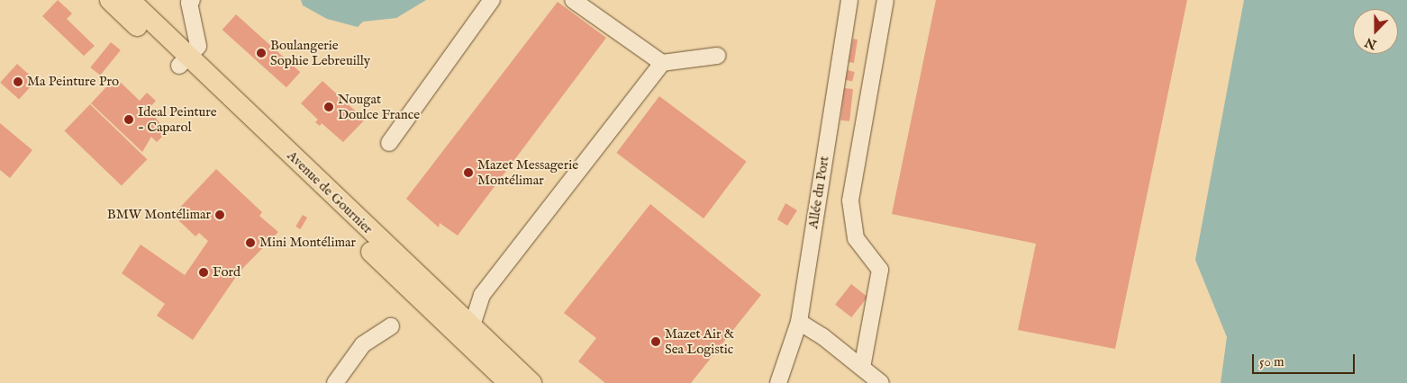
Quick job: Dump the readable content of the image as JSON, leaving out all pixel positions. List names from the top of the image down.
{
  "streets": {
    "main road": ["Avenue de Gournier"],
    "street": ["Allée du Port"]
  },
  "places": [
    "Boulangerie Sophie Lebreuilly",
    "Ma Peinture Pro",
    "Nougat Doulce France",
    "Ideal Peinture - Caparol",
    "Mazet Messagerie Montélimar",
    "BMW Montélimar",
    "Mini Montélimar",
    "Ford",
    "Mazet Air & Sea Logistic"
  ],
  "scale_bar": "50 m",
  "north": "bottom"
}
